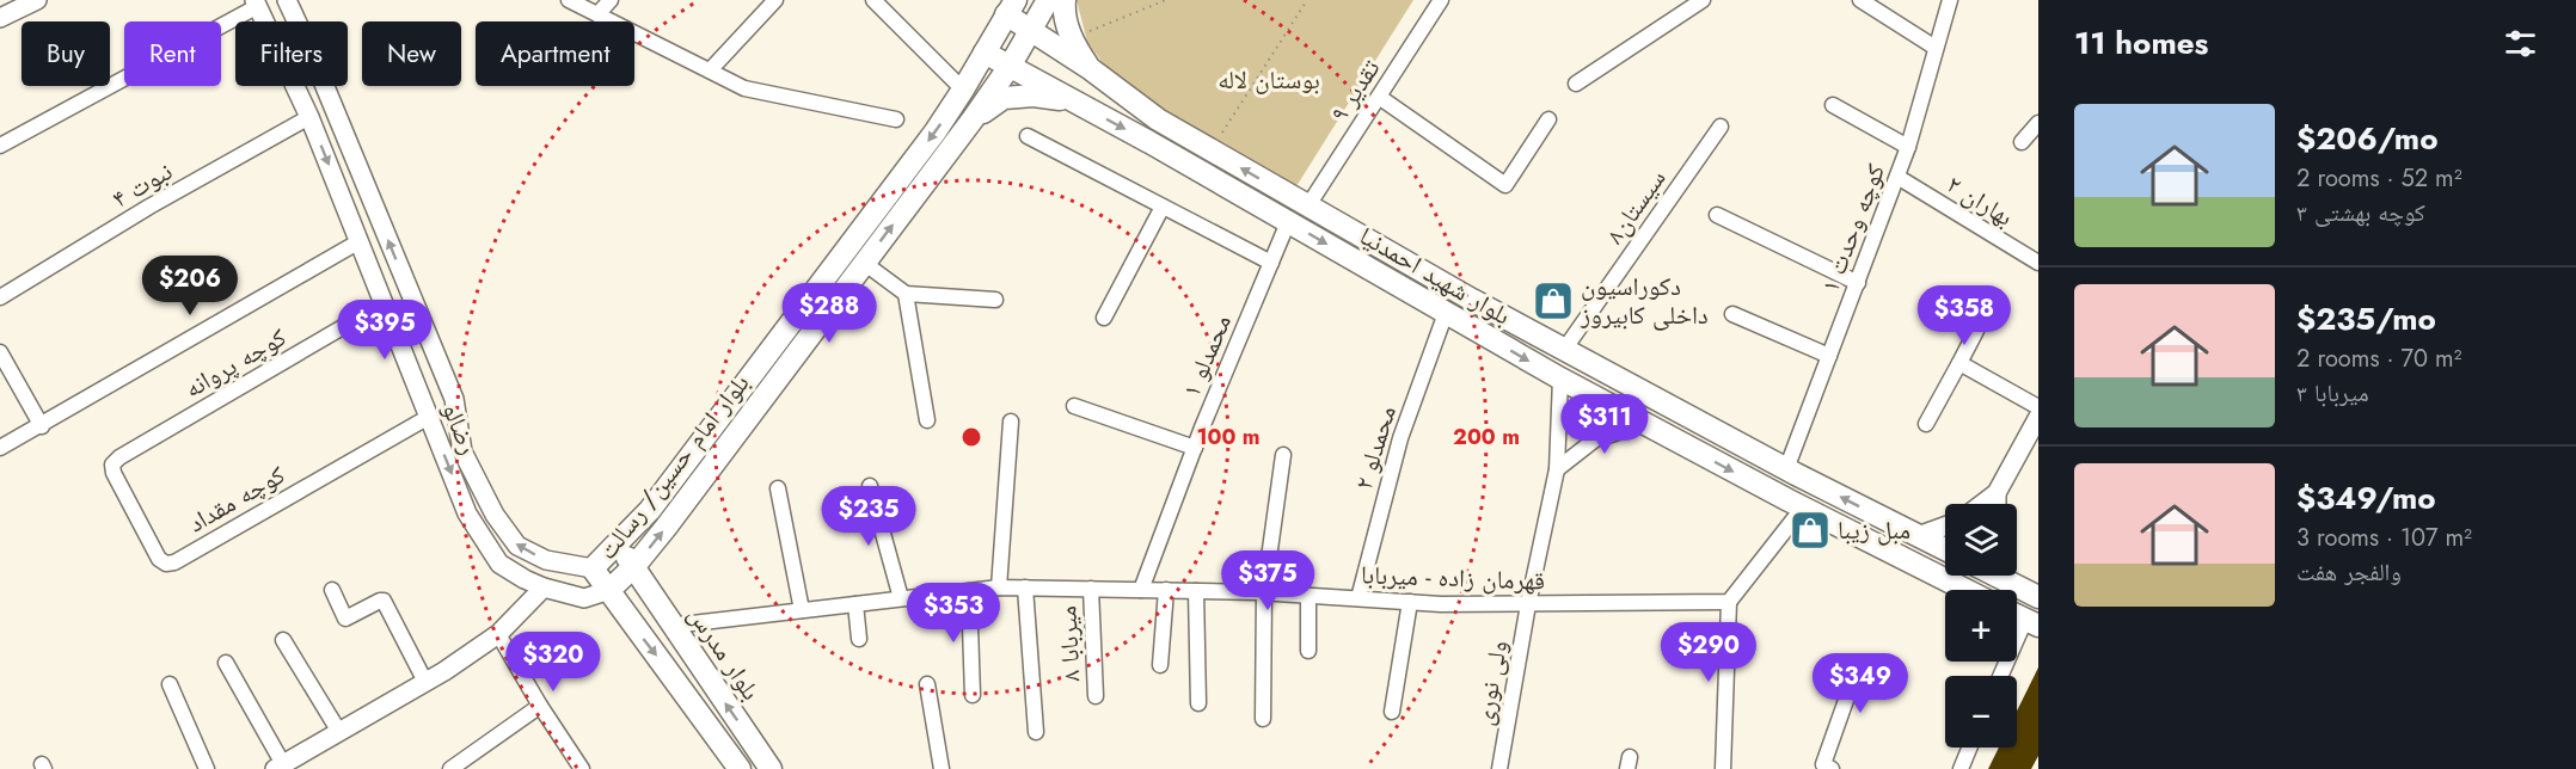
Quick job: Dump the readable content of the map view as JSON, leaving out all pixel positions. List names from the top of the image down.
{
  "streets": {
    "main road": ["بلوار شهید احمدنیا", "بلوار امام حسین/ رسالت", "بلوار مدرس"],
    "street": [
      "۹ تقدیر",
      "نبوت ۴",
      "بهاران ۲",
      "سیستان۸",
      "کوچه وحدت ۱",
      "محمدلو ۱",
      "کوچه پروانه",
      "رضالو",
      "محمدلو ۲",
      "کوچه مقداد",
      "قهرمان زاده - میربابا",
      "میربابا ۸",
      "ولی نوری"
    ]
  },
  "crossings": [
    ["۹ تقدیر", "بلوار شهید احمدنیا"],
    ["نبوت ۴", "رضالو"],
    ["بهاران ۲", "کوچه وحدت ۱"],
    ["سیستان۸", "بلوار شهید احمدنیا"],
    ["کوچه وحدت ۱", "بلوار شهید احمدنیا"],
    ["بلوار شهید احمدنیا", "محمدلو ۱"],
    ["بلوار شهید احمدنیا", "محمدلو ۲"],
    ["بلوار شهید احمدنیا", "بلوار امام حسین/ رسالت"],
    ["بلوار شهید احمدنیا", "ولی نوری"],
    ["محمدلو ۱", "قهرمان زاده - میربابا"],
    ["کوچه پروانه", "رضالو"],
    ["کوچه پروانه", "کوچه مقداد"],
    ["رضالو", "بلوار امام حسین/ رسالت"],
    ["رضالو", "کوچه مقداد"],
    ["محمدلو ۲", "قهرمان زاده - میربابا"],
    ["بلوار امام حسین/ رسالت", "بلوار مدرس"],
    ["قهرمان زاده - میربابا", "میربابا ۸"],
    ["قهرمان زاده - میربابا", "بلوار مدرس"],
    ["قهرمان زاده - میربابا", "ولی نوری"]
  ],
  "parks": ["بوستان لاله"],
  "places": {
    "shop": ["دکوراسیون داخلی کابیروز", "مبل زیبا"]
  },
  "page": {
    "heading": "11 homes",
    "chip": [
      "Buy",
      "Rent",
      "Filters",
      "New",
      "Apartment"
    ],
    "list": [
      {
        "name": "$206/mo",
        "note": "2 rooms · 52 m² · کوچه بهشتی ۳"
      },
      {
        "name": "$235/mo",
        "note": "2 rooms · 70 m² · میربابا ۳"
      },
      {
        "name": "$349/mo",
        "note": "3 rooms · 107 m² · والفجر هفت"
      }
    ],
    "price": [
      "$206",
      "$288",
      "$358",
      "$395",
      "$311",
      "$235",
      "$375",
      "$353",
      "$290",
      "$320",
      "$349"
    ],
    "map_buttons": ["+", "−"]
  },
  "rings": ["100 m", "200 m"]
}
